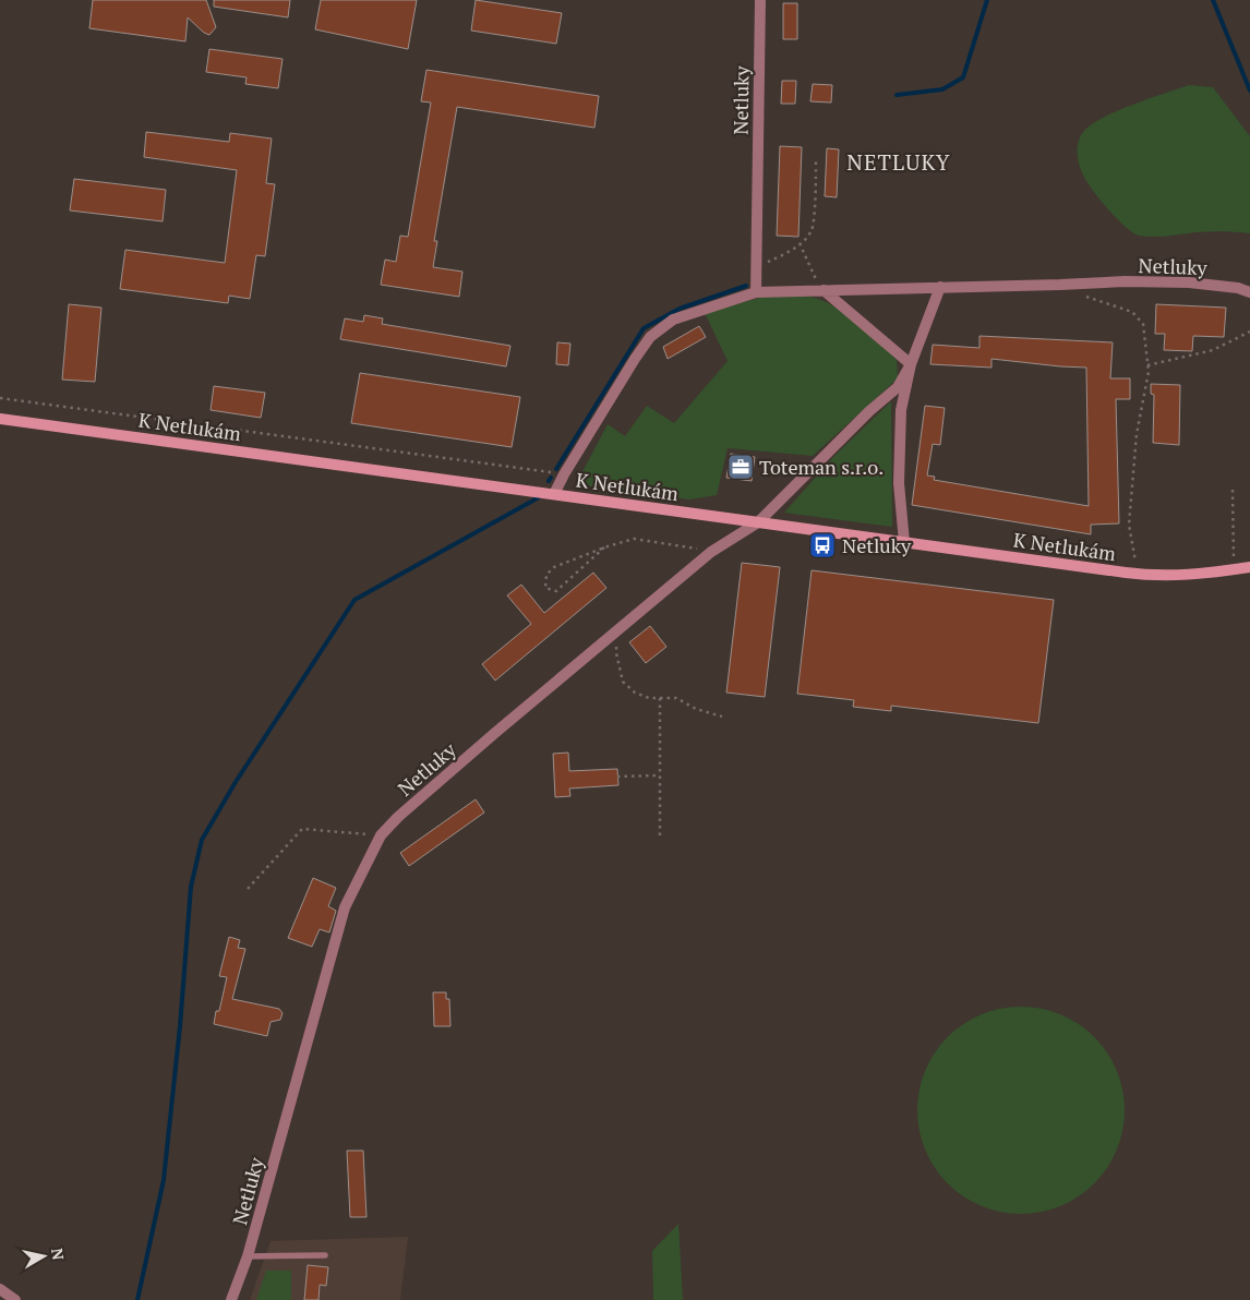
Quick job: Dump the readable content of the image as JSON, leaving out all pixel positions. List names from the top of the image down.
{
  "streets": {
    "street": ["Netluky", "K Netlukám"]
  },
  "crossings": [
    ["Netluky", "K Netlukám"]
  ],
  "districts": ["NETLUKY"],
  "places": {
    "office": ["Toteman s.r.o."],
    "bus stop": ["Netluky"]
  },
  "north": "right"
}
